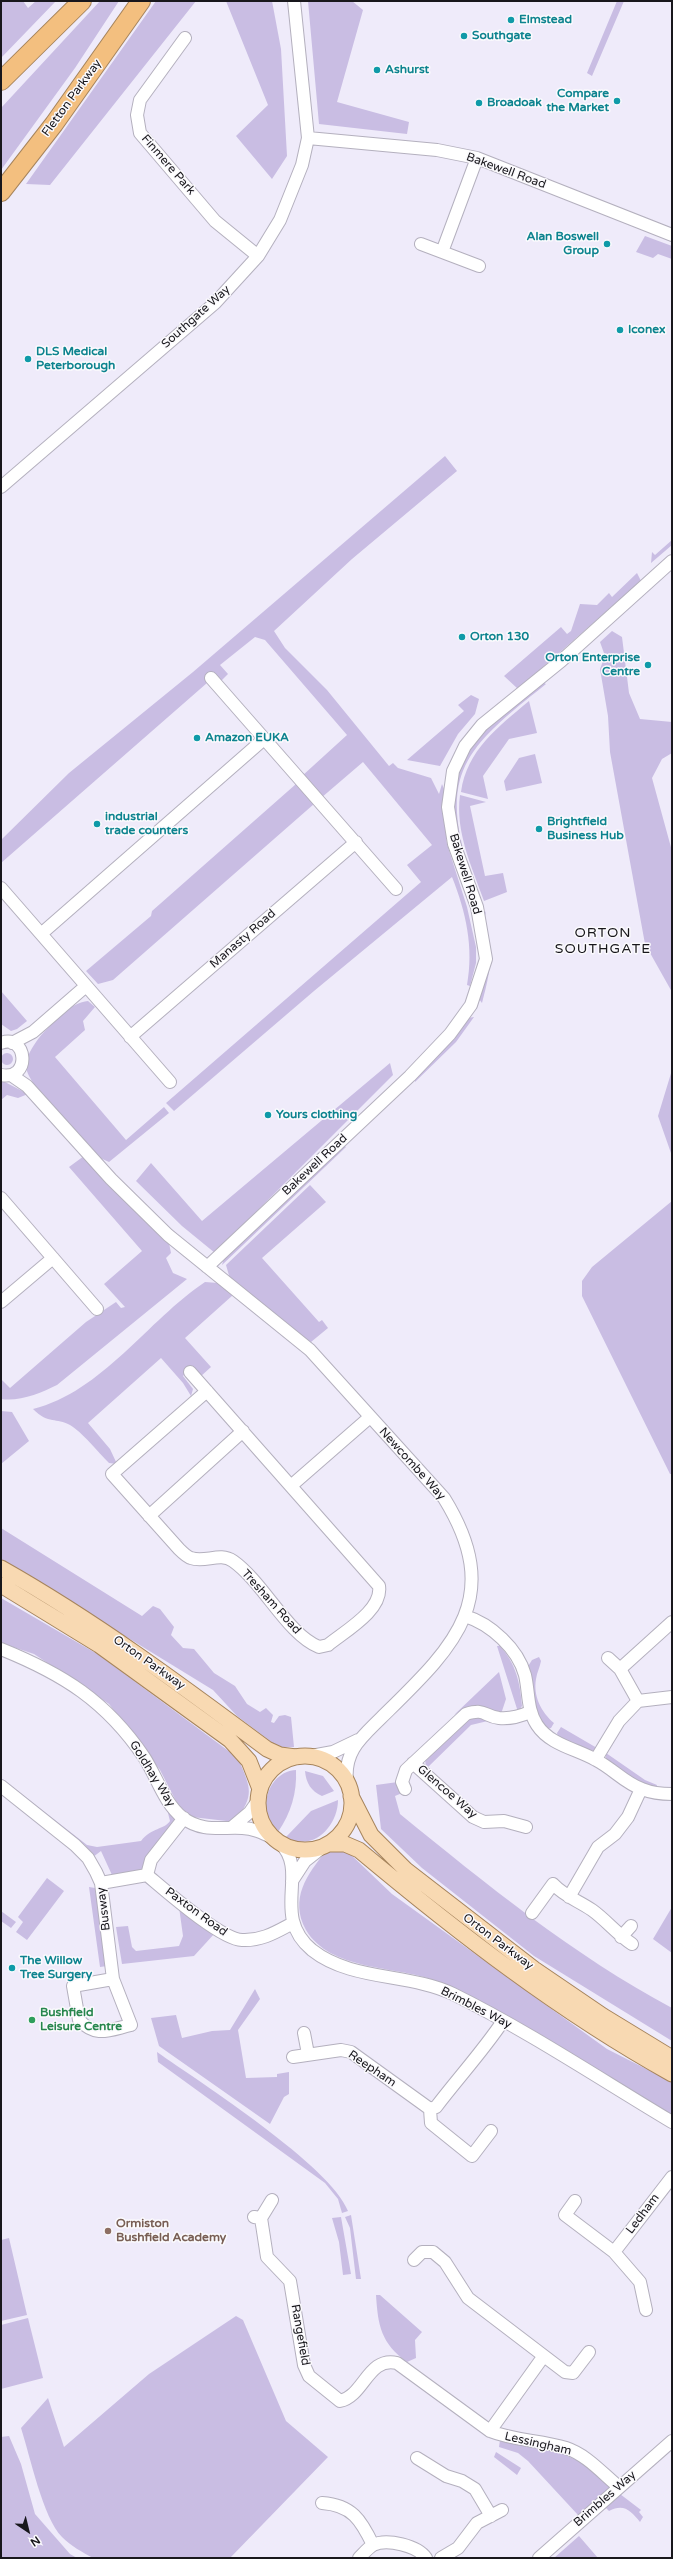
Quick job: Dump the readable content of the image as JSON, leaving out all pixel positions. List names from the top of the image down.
{
  "streets": {
    "highway": ["Fletton Parkway"],
    "main road": ["Orton Parkway"],
    "street": [
      "Finmere Park",
      "Bakewell Road",
      "Southgate Way",
      "Manasty Road",
      "Newcombe Way",
      "Tresham Road",
      "Goldhay Way",
      "Glencoe Way",
      "Busway",
      "Paxton Road",
      "Brimbles Way",
      "Reepham",
      "Ledham",
      "Rangefield",
      "Lessingham"
    ]
  },
  "crossings": [
    ["Finmere Park", "Southgate Way"],
    ["Bakewell Road", "Southgate Way"],
    ["Bakewell Road", "Newcombe Way"],
    ["Newcombe Way", "Orton Parkway"],
    ["Newcombe Way", "Goldhay Way"],
    ["Newcombe Way", "Brimbles Way"],
    ["Orton Parkway", "Goldhay Way"],
    ["Orton Parkway", "Brimbles Way"],
    ["Goldhay Way", "Brimbles Way"],
    ["Paxton Road", "Brimbles Way"],
    ["Brimbles Way", "Lessingham"],
    ["Rangefield", "Lessingham"]
  ],
  "districts": ["ORTON SOUTHGATE"],
  "places": [
    "Elmstead",
    "Southgate",
    "Ashurst",
    "Compare the Market",
    "Broadoak",
    "Alan Boswell Group",
    "Iconex",
    "DLS Medical Peterborough",
    "Orton 130",
    "Orton Enterprise Centre",
    "Amazon EUKA",
    "industrial trade counters",
    "Brightfield Business Hub",
    "Yours clothing",
    "The Willow Tree Surgery",
    "Bushfield Leisure Centre",
    "Ormiston Bushfield Academy"
  ],
  "north": "bottom right"
}
